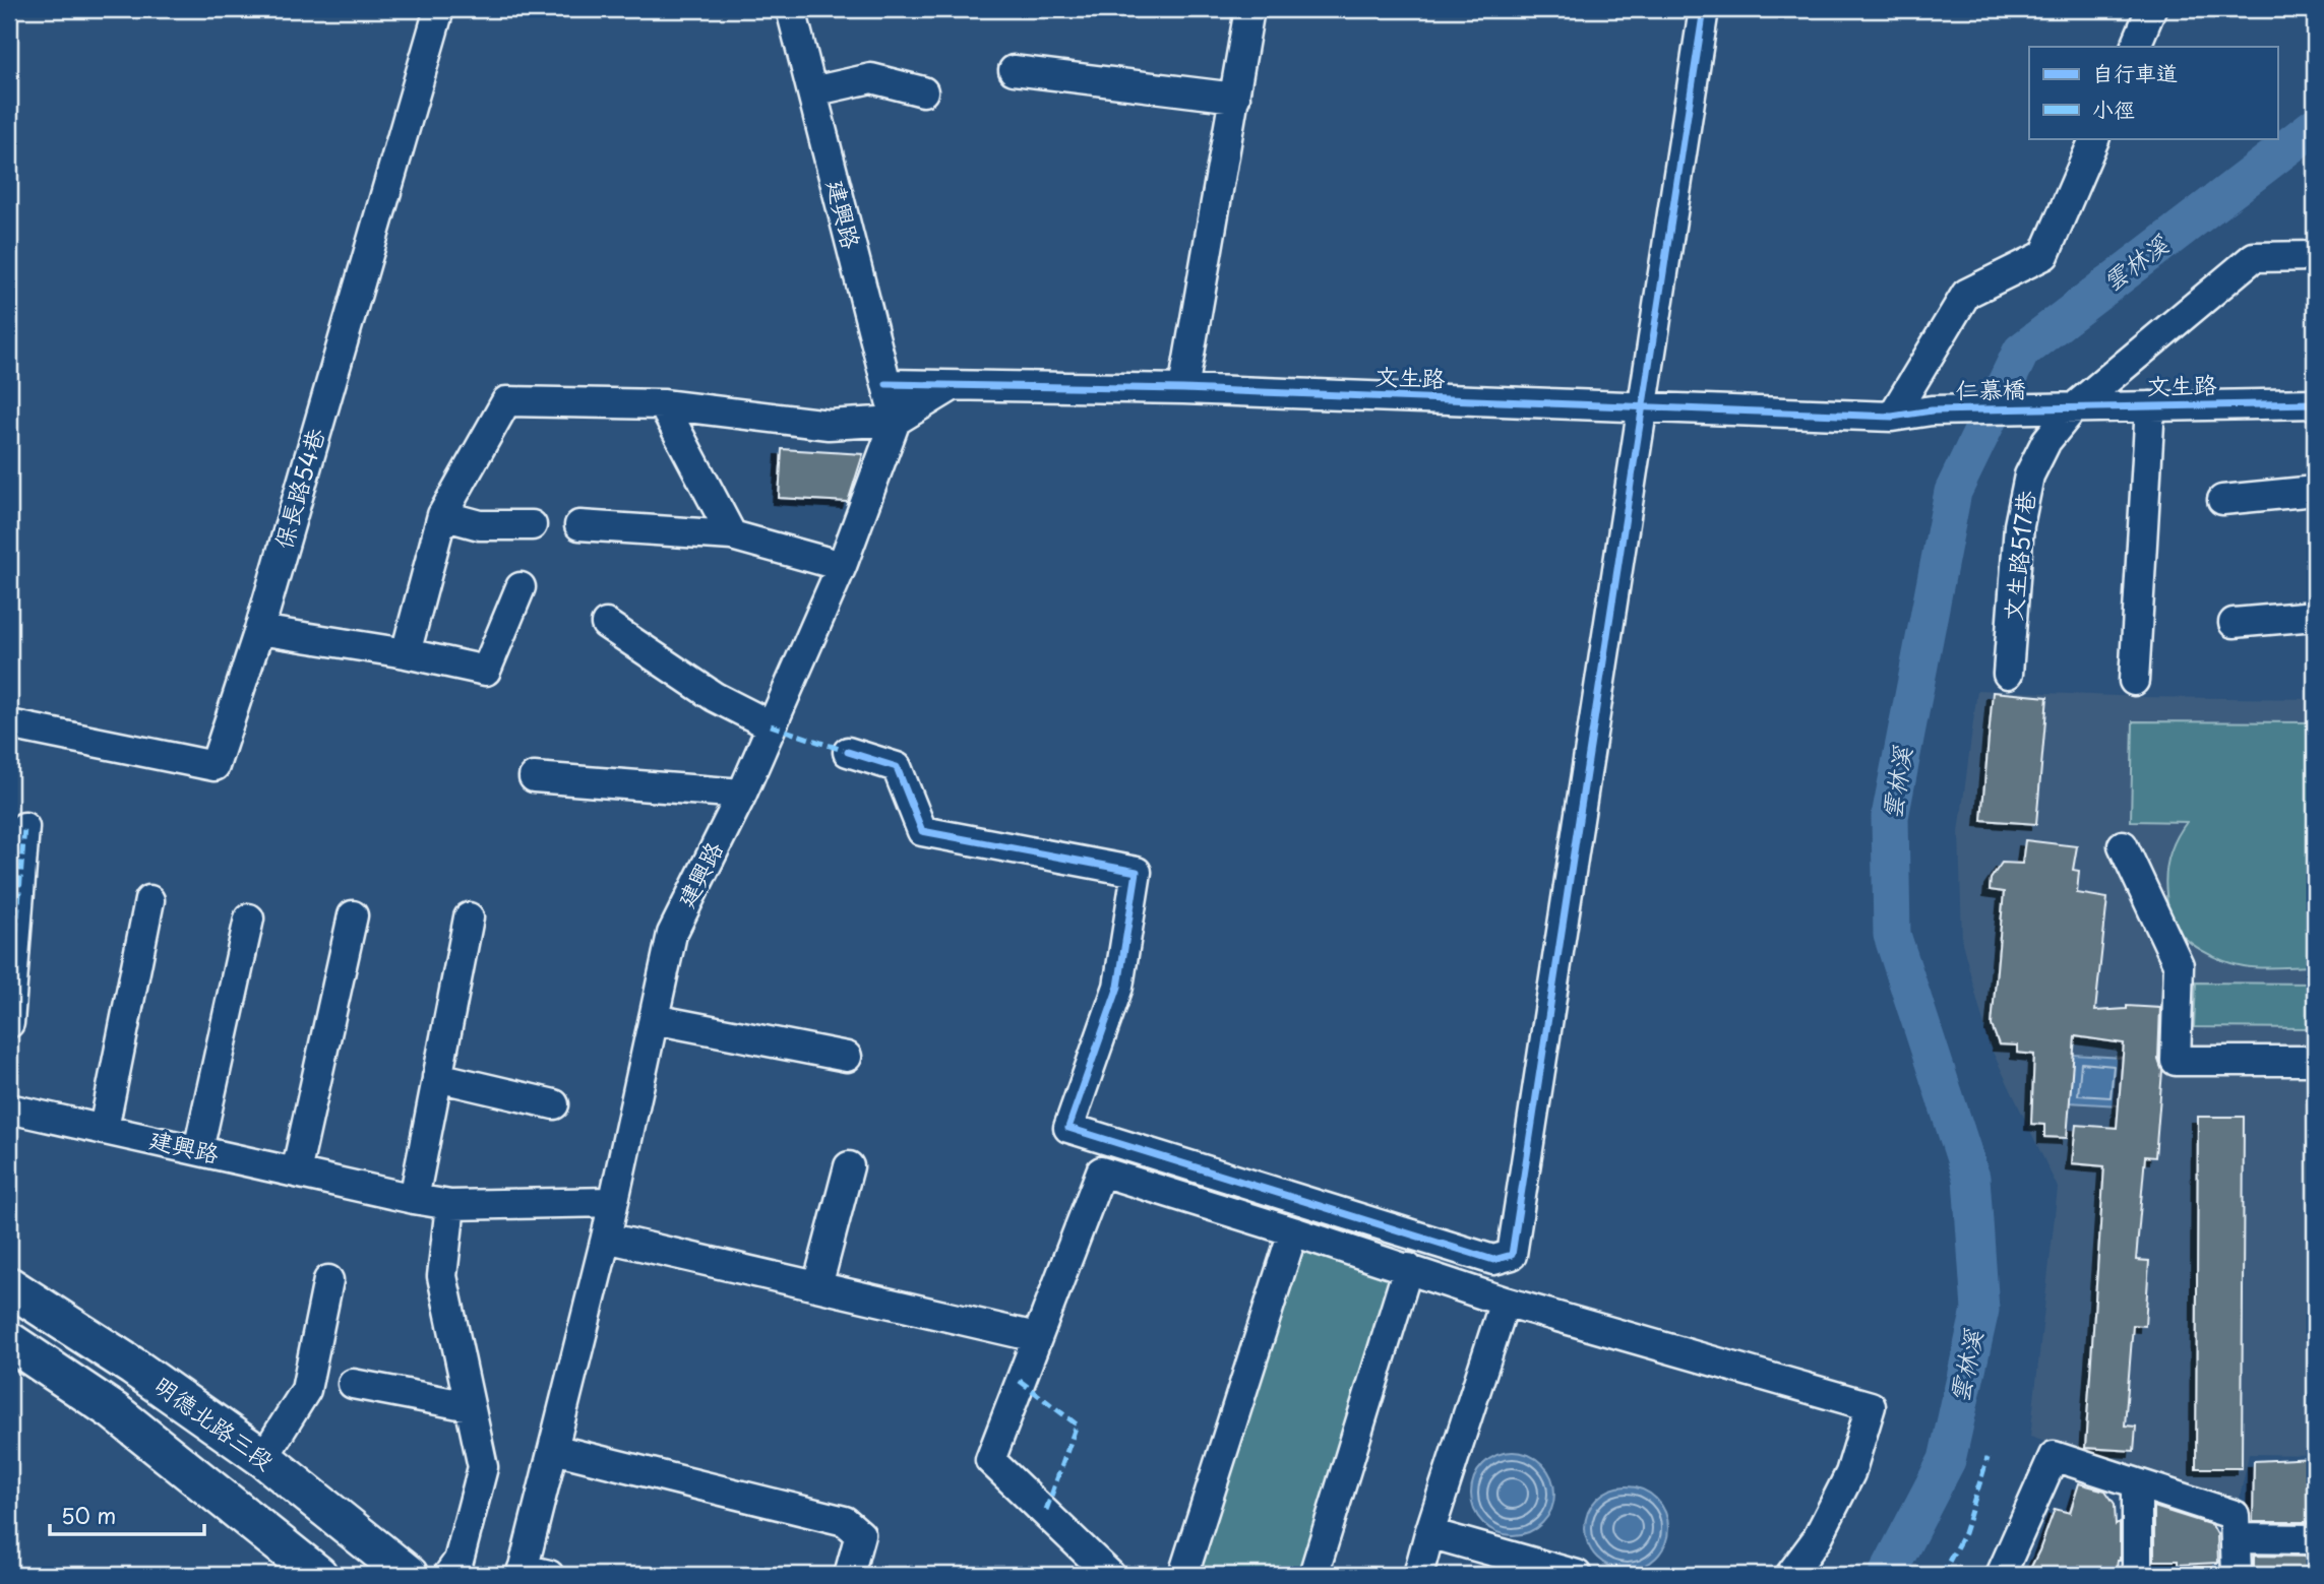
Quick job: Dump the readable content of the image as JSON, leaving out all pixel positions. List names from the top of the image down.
{
  "streets": {
    "main road": ["明德北路三段"],
    "street": [
      "建興路",
      "文生路",
      "仁慕橋",
      "保長路54巷",
      "文生路517巷"
    ]
  },
  "crossings": [
    ["建興路", "文生路"],
    ["文生路", "仁慕橋"],
    ["文生路", "文生路517巷"],
    ["仁慕橋", "文生路517巷"]
  ],
  "water": ["雲林溪"],
  "legend": ["自行車道", "小徑"],
  "scale_bar": "50 m"
}
